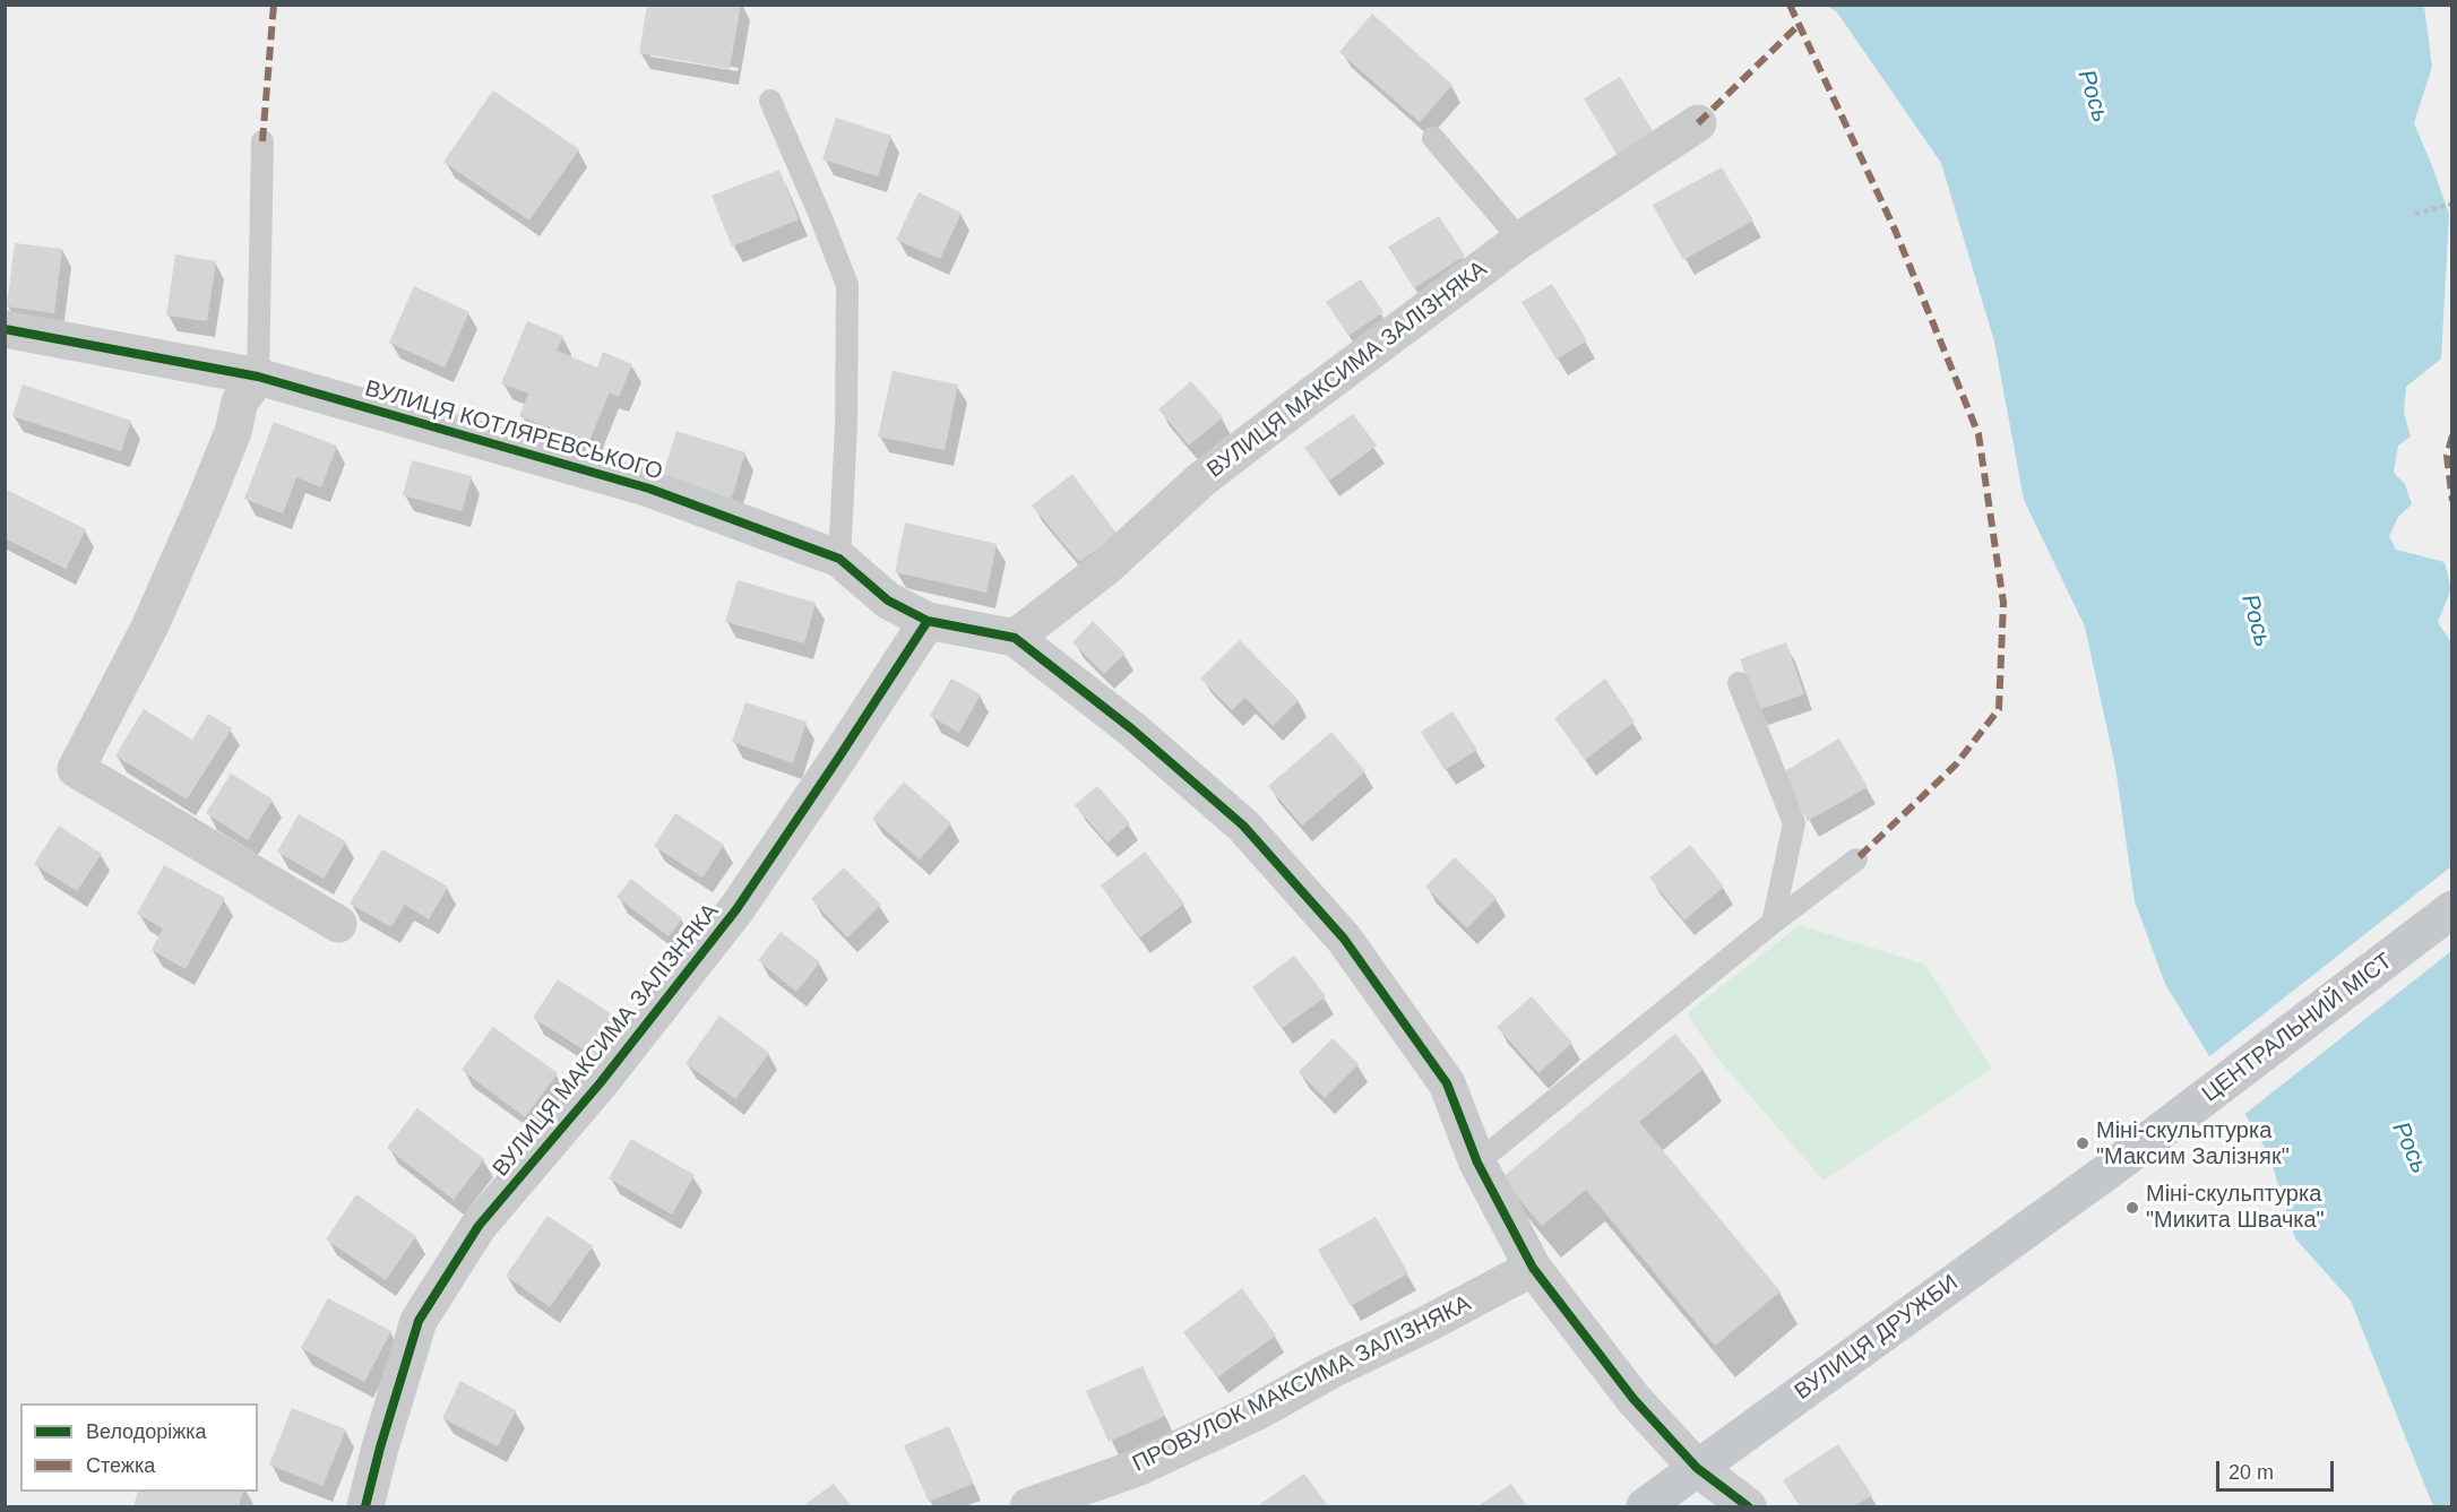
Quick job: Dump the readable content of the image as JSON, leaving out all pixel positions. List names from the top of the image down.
{
  "streets": {
    "main road": ["ЦЕНТРАЛЬНИЙ МІСТ", "ВУЛИЦЯ ДРУЖБИ"],
    "street": ["ВУЛИЦЯ МАКСИМА ЗАЛІЗНЯКА", "ВУЛИЦЯ КОТЛЯРЕВСЬКОГО", "ПРОВУЛОК МАКСИМА ЗАЛІЗНЯКА"]
  },
  "crossings": [
    ["ВУЛИЦЯ МАКСИМА ЗАЛІЗНЯКА", "ВУЛИЦЯ КОТЛЯРЕВСЬКОГО"],
    ["ВУЛИЦЯ КОТЛЯРЕВСЬКОГО", "ВУЛИЦЯ ДРУЖБИ"],
    ["ВУЛИЦЯ КОТЛЯРЕВСЬКОГО", "ПРОВУЛОК МАКСИМА ЗАЛІЗНЯКА"],
    ["ЦЕНТРАЛЬНИЙ МІСТ", "ВУЛИЦЯ ДРУЖБИ"]
  ],
  "water": ["Рось"],
  "places": ["Міні-скульптурка \"Максим Залізняк\"", "Міні-скульптурка \"Микита Швачка\""],
  "legend": ["Велодоріжка", "Стежка"],
  "scale_bar": "20 m"
}
